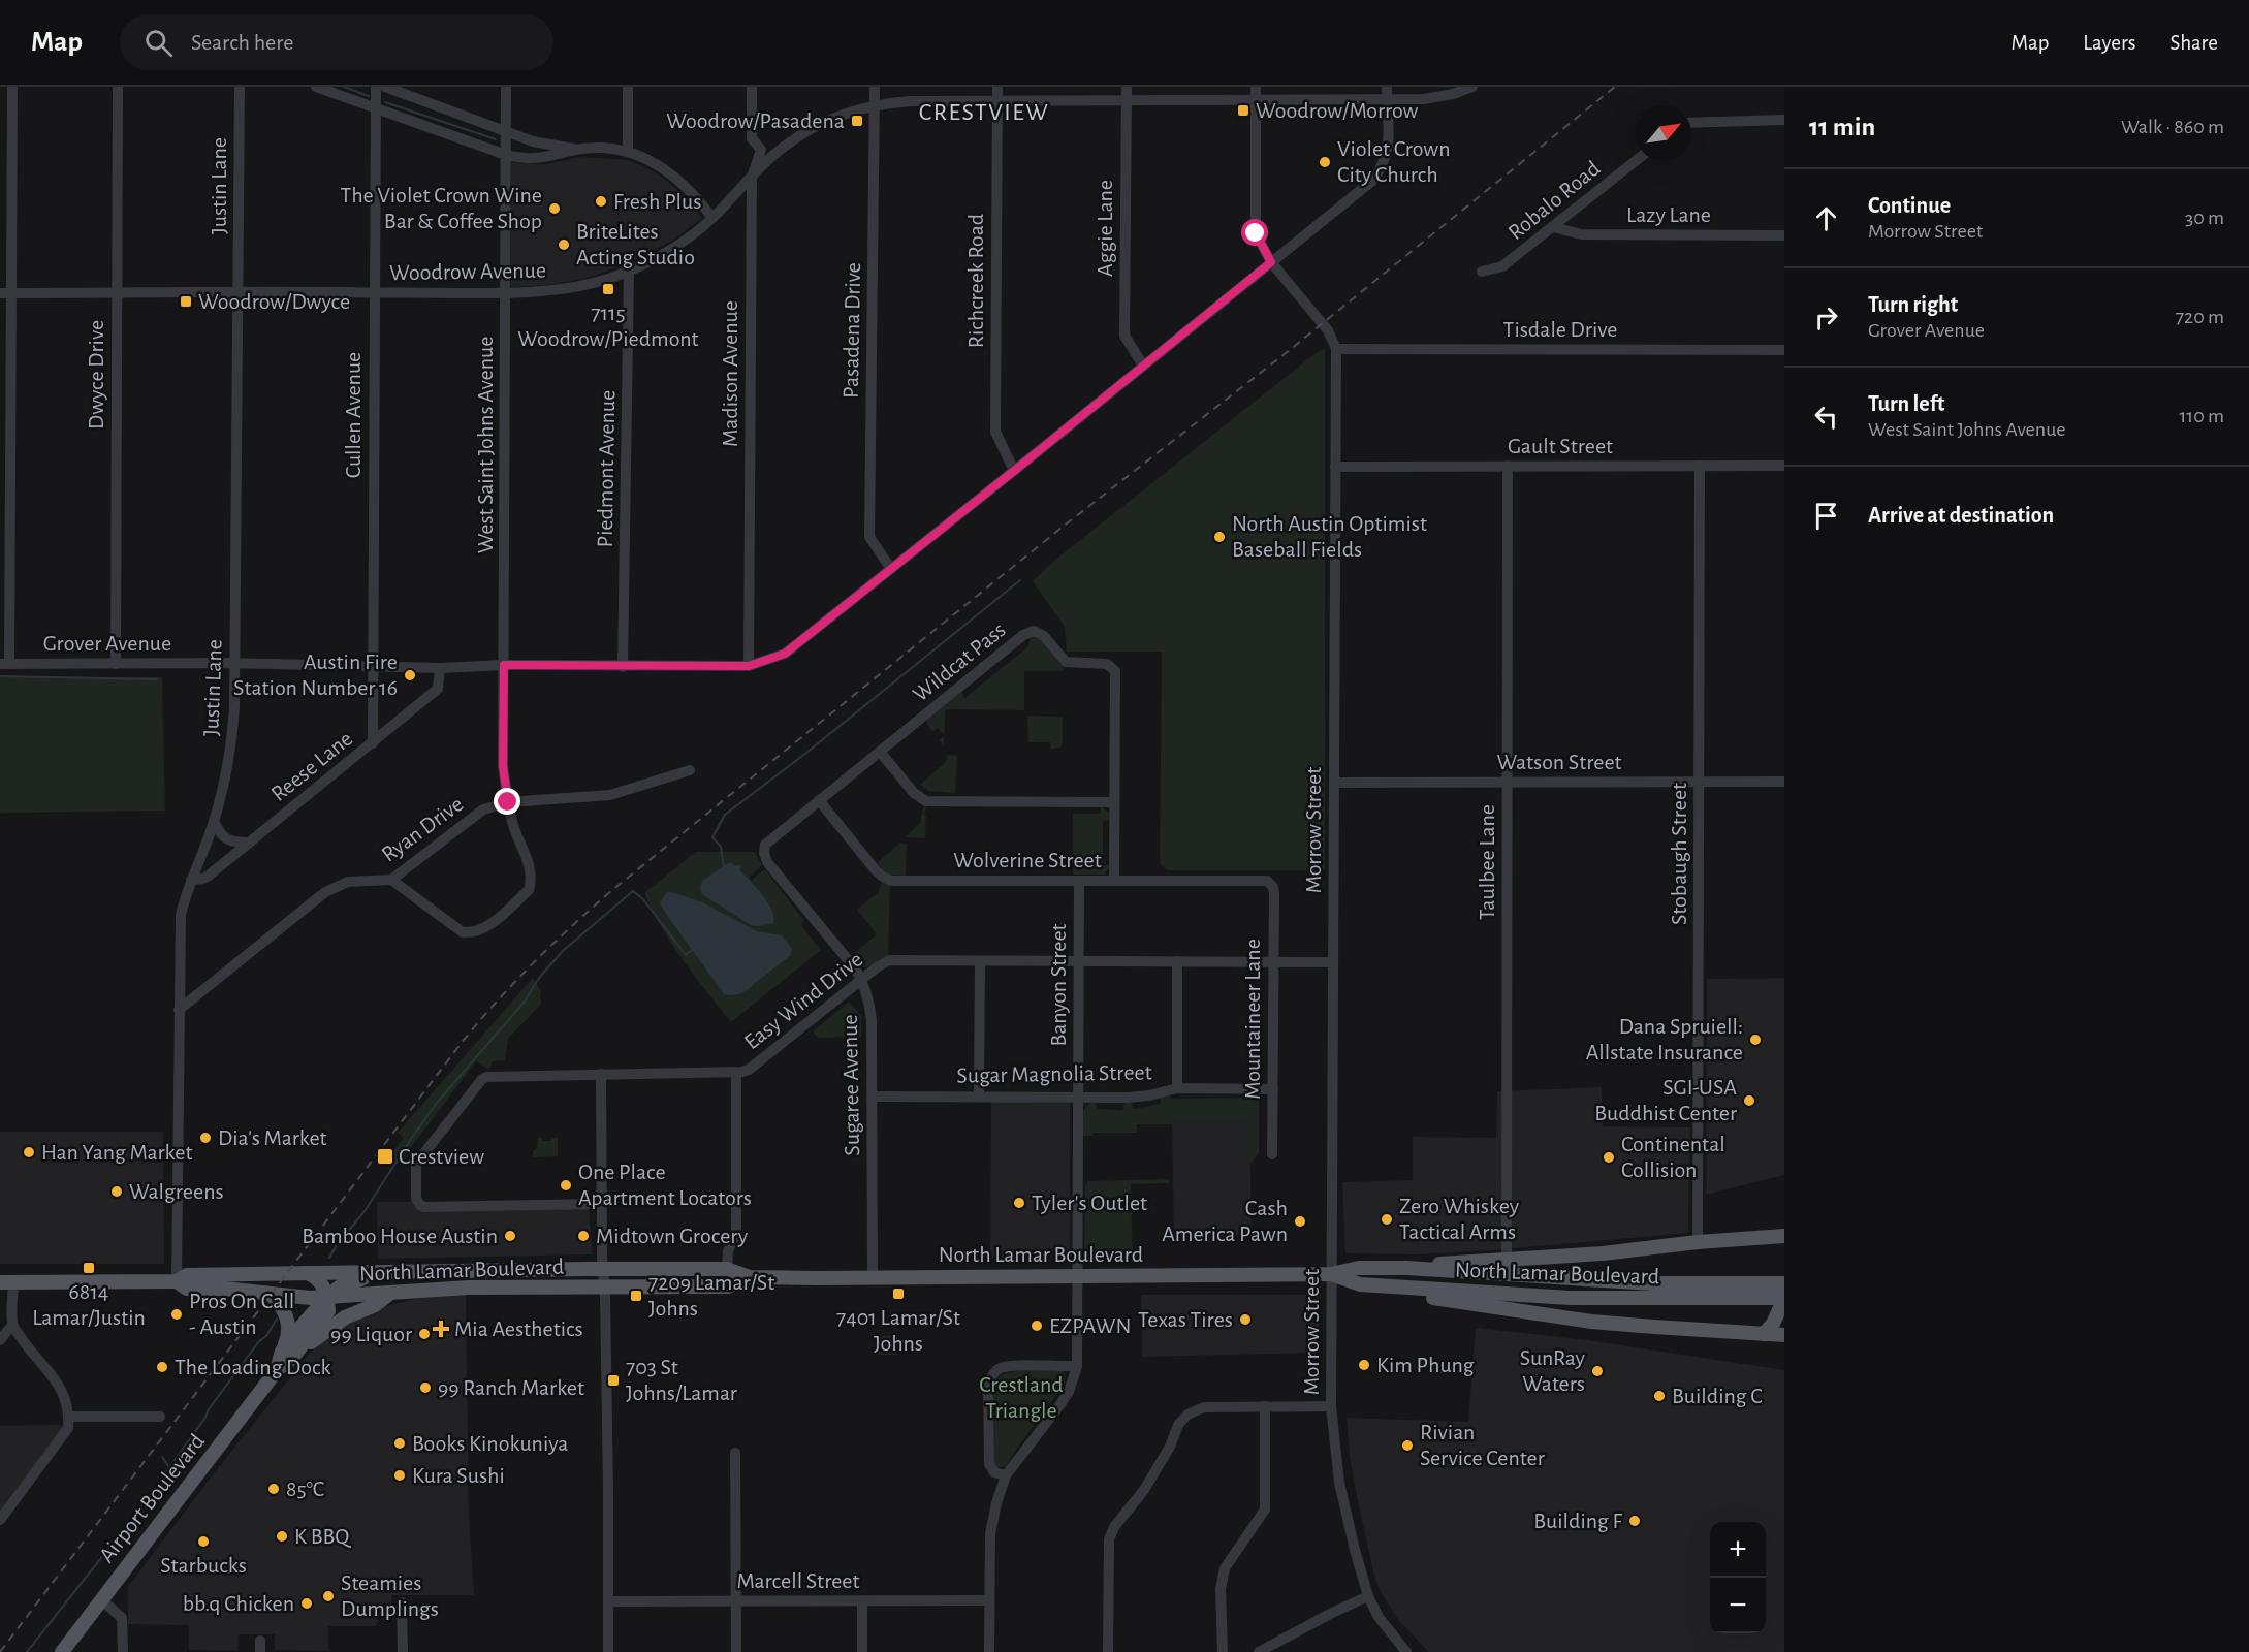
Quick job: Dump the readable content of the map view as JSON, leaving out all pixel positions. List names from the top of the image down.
{
  "streets": {
    "main road": ["North Lamar Boulevard", "Airport Boulevard"],
    "street": [
      "Justin Lane",
      "Robalo Road",
      "Lazy Lane",
      "Aggie Lane",
      "Woodrow Avenue",
      "Richcreek Road",
      "Tisdale Drive",
      "Pasadena Drive",
      "Madison Avenue",
      "Dwyce Drive",
      "Cullen Avenue",
      "West Saint Johns Avenue",
      "Gault Street",
      "Piedmont Avenue",
      "Grover Avenue",
      "Wildcat Pass",
      "Watson Street",
      "Reese Lane",
      "Ryan Drive",
      "Morrow Street",
      "Stobaugh Street",
      "Wolverine Street",
      "Taulbee Lane",
      "Banyon Street",
      "Easy Wind Drive",
      "Mountaineer Lane",
      "Sugar Magnolia Street",
      "Sugaree Avenue",
      "Marcell Street"
    ]
  },
  "crossings": [
    ["Justin Lane", "Woodrow Avenue"],
    ["Justin Lane", "Grover Avenue"],
    ["Justin Lane", "Reese Lane"],
    ["Justin Lane", "Ryan Drive"],
    ["Justin Lane", "North Lamar Boulevard"],
    ["Robalo Road", "Lazy Lane"],
    ["Aggie Lane", "Woodrow Avenue"],
    ["Aggie Lane", "Grover Avenue"],
    ["Woodrow Avenue", "Richcreek Road"],
    ["Woodrow Avenue", "Pasadena Drive"],
    ["Woodrow Avenue", "Madison Avenue"],
    ["Woodrow Avenue", "Dwyce Drive"],
    ["Woodrow Avenue", "Cullen Avenue"],
    ["Woodrow Avenue", "West Saint Johns Avenue"],
    ["Woodrow Avenue", "Piedmont Avenue"],
    ["Woodrow Avenue", "Grover Avenue"],
    ["Woodrow Avenue", "Morrow Street"],
    ["Richcreek Road", "Grover Avenue"],
    ["Tisdale Drive", "Morrow Street"],
    ["Pasadena Drive", "Grover Avenue"],
    ["Madison Avenue", "Grover Avenue"],
    ["Dwyce Drive", "Grover Avenue"],
    ["Cullen Avenue", "Grover Avenue"],
    ["Cullen Avenue", "Reese Lane"],
    ["West Saint Johns Avenue", "Grover Avenue"],
    ["West Saint Johns Avenue", "Ryan Drive"],
    ["Gault Street", "Morrow Street"],
    ["Gault Street", "Stobaugh Street"],
    ["Gault Street", "Taulbee Lane"],
    ["Piedmont Avenue", "Grover Avenue"],
    ["Grover Avenue", "Reese Lane"],
    ["Grover Avenue", "Morrow Street"],
    ["Wildcat Pass", "Wolverine Street"],
    ["Wildcat Pass", "Sugaree Avenue"],
    ["Watson Street", "Morrow Street"],
    ["Watson Street", "Stobaugh Street"],
    ["Watson Street", "Taulbee Lane"],
    ["Morrow Street", "Easy Wind Drive"],
    ["Morrow Street", "North Lamar Boulevard"],
    ["Wolverine Street", "Banyon Street"],
    ["Wolverine Street", "Mountaineer Lane"],
    ["Banyon Street", "Easy Wind Drive"],
    ["Banyon Street", "Sugar Magnolia Street"],
    ["Banyon Street", "North Lamar Boulevard"],
    ["Banyon Street", "Marcell Street"],
    ["Easy Wind Drive", "Mountaineer Lane"],
    ["Easy Wind Drive", "Sugaree Avenue"],
    ["Mountaineer Lane", "Sugar Magnolia Street"],
    ["Sugar Magnolia Street", "Sugaree Avenue"],
    ["Sugaree Avenue", "North Lamar Boulevard"],
    ["North Lamar Boulevard", "Airport Boulevard"]
  ],
  "districts": ["CRESTVIEW"],
  "parks": ["Crestland Triangle"],
  "places": {
    "transit": [
      "Woodrow/Morrow",
      "Woodrow/Pasadena",
      "7115 Woodrow/Piedmont",
      "Woodrow/Dwyce",
      "Crestview",
      "6814 Lamar/Justin",
      "7401 Lamar/St Johns",
      "7209 Lamar/St Johns",
      "703 St Johns/Lamar"
    ],
    "other": [
      "Violet Crown City Church",
      "Fresh Plus",
      "The Violet Crown Wine Bar & Coffee Shop",
      "BriteLites Acting Studio",
      "North Austin Optimist Baseball Fields",
      "Austin Fire Station Number 16",
      "Dana Spruiell: Allstate Insurance",
      "SGI-USA Buddhist Center",
      "Dia's Market",
      "Han Yang Market",
      "Continental Collision",
      "One Place Apartment Locators",
      "Walgreens",
      "Tyler's Outlet",
      "Zero Whiskey Tactical Arms",
      "Cash America Pawn",
      "Bamboo House Austin",
      "Midtown Grocery",
      "Pros On Call - Austin",
      "Texas Tires",
      "EZPAWN",
      "99 Liquor",
      "Kim Phung",
      "The Loading Dock",
      "SunRay Waters",
      "99 Ranch Market",
      "Building C",
      "Books Kinokuniya",
      "Rivian Service Center",
      "Kura Sushi",
      "85°C",
      "Building F",
      "K BBQ",
      "Starbucks",
      "Steamies Dumplings",
      "bb.q Chicken"
    ],
    "health": ["Mia Aesthetics"]
  },
  "north": "top right",
  "page": {
    "header": "Map",
    "search": "Search here",
    "nav": ["Map", "Layers", "Share"],
    "heading": ["11 min", "Walk · 860 m"],
    "list": [
      ["Continue", "Morrow Street", "30 m"],
      ["Turn right", "Grover Avenue", "720 m"],
      ["Turn left", "West Saint Johns Avenue", "110 m"],
      "Arrive at destination"
    ],
    "map_buttons": ["+", "−"]
  }
}
